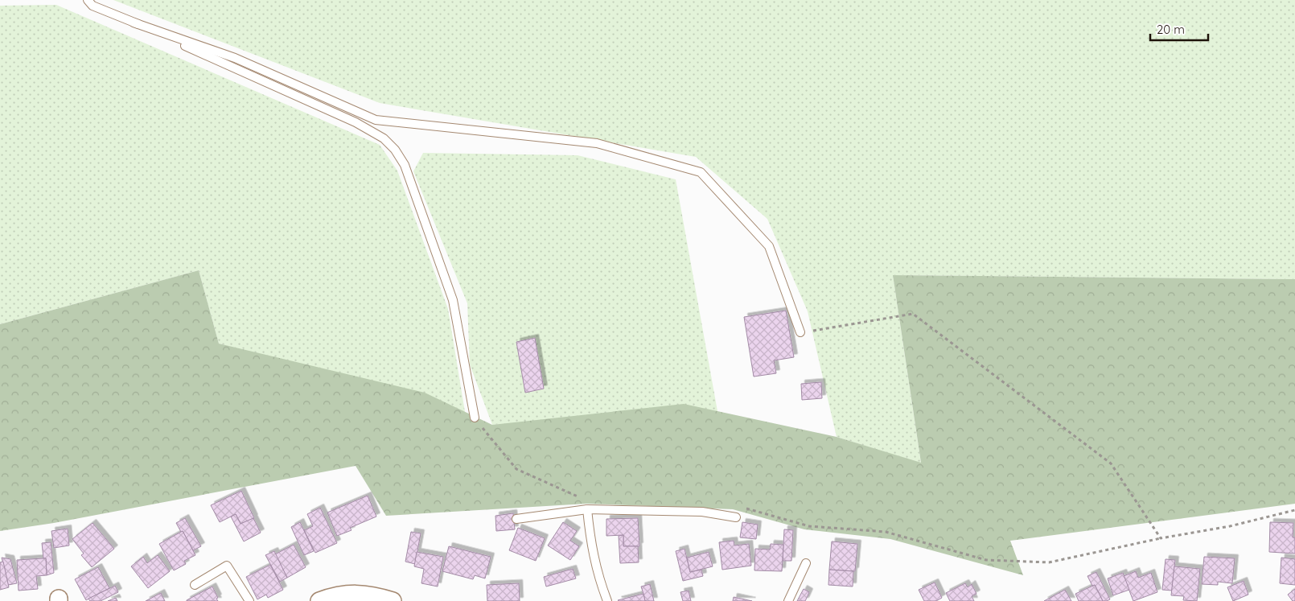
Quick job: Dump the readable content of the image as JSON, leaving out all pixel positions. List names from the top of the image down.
{
  "scale_bar": "20 m"
}
